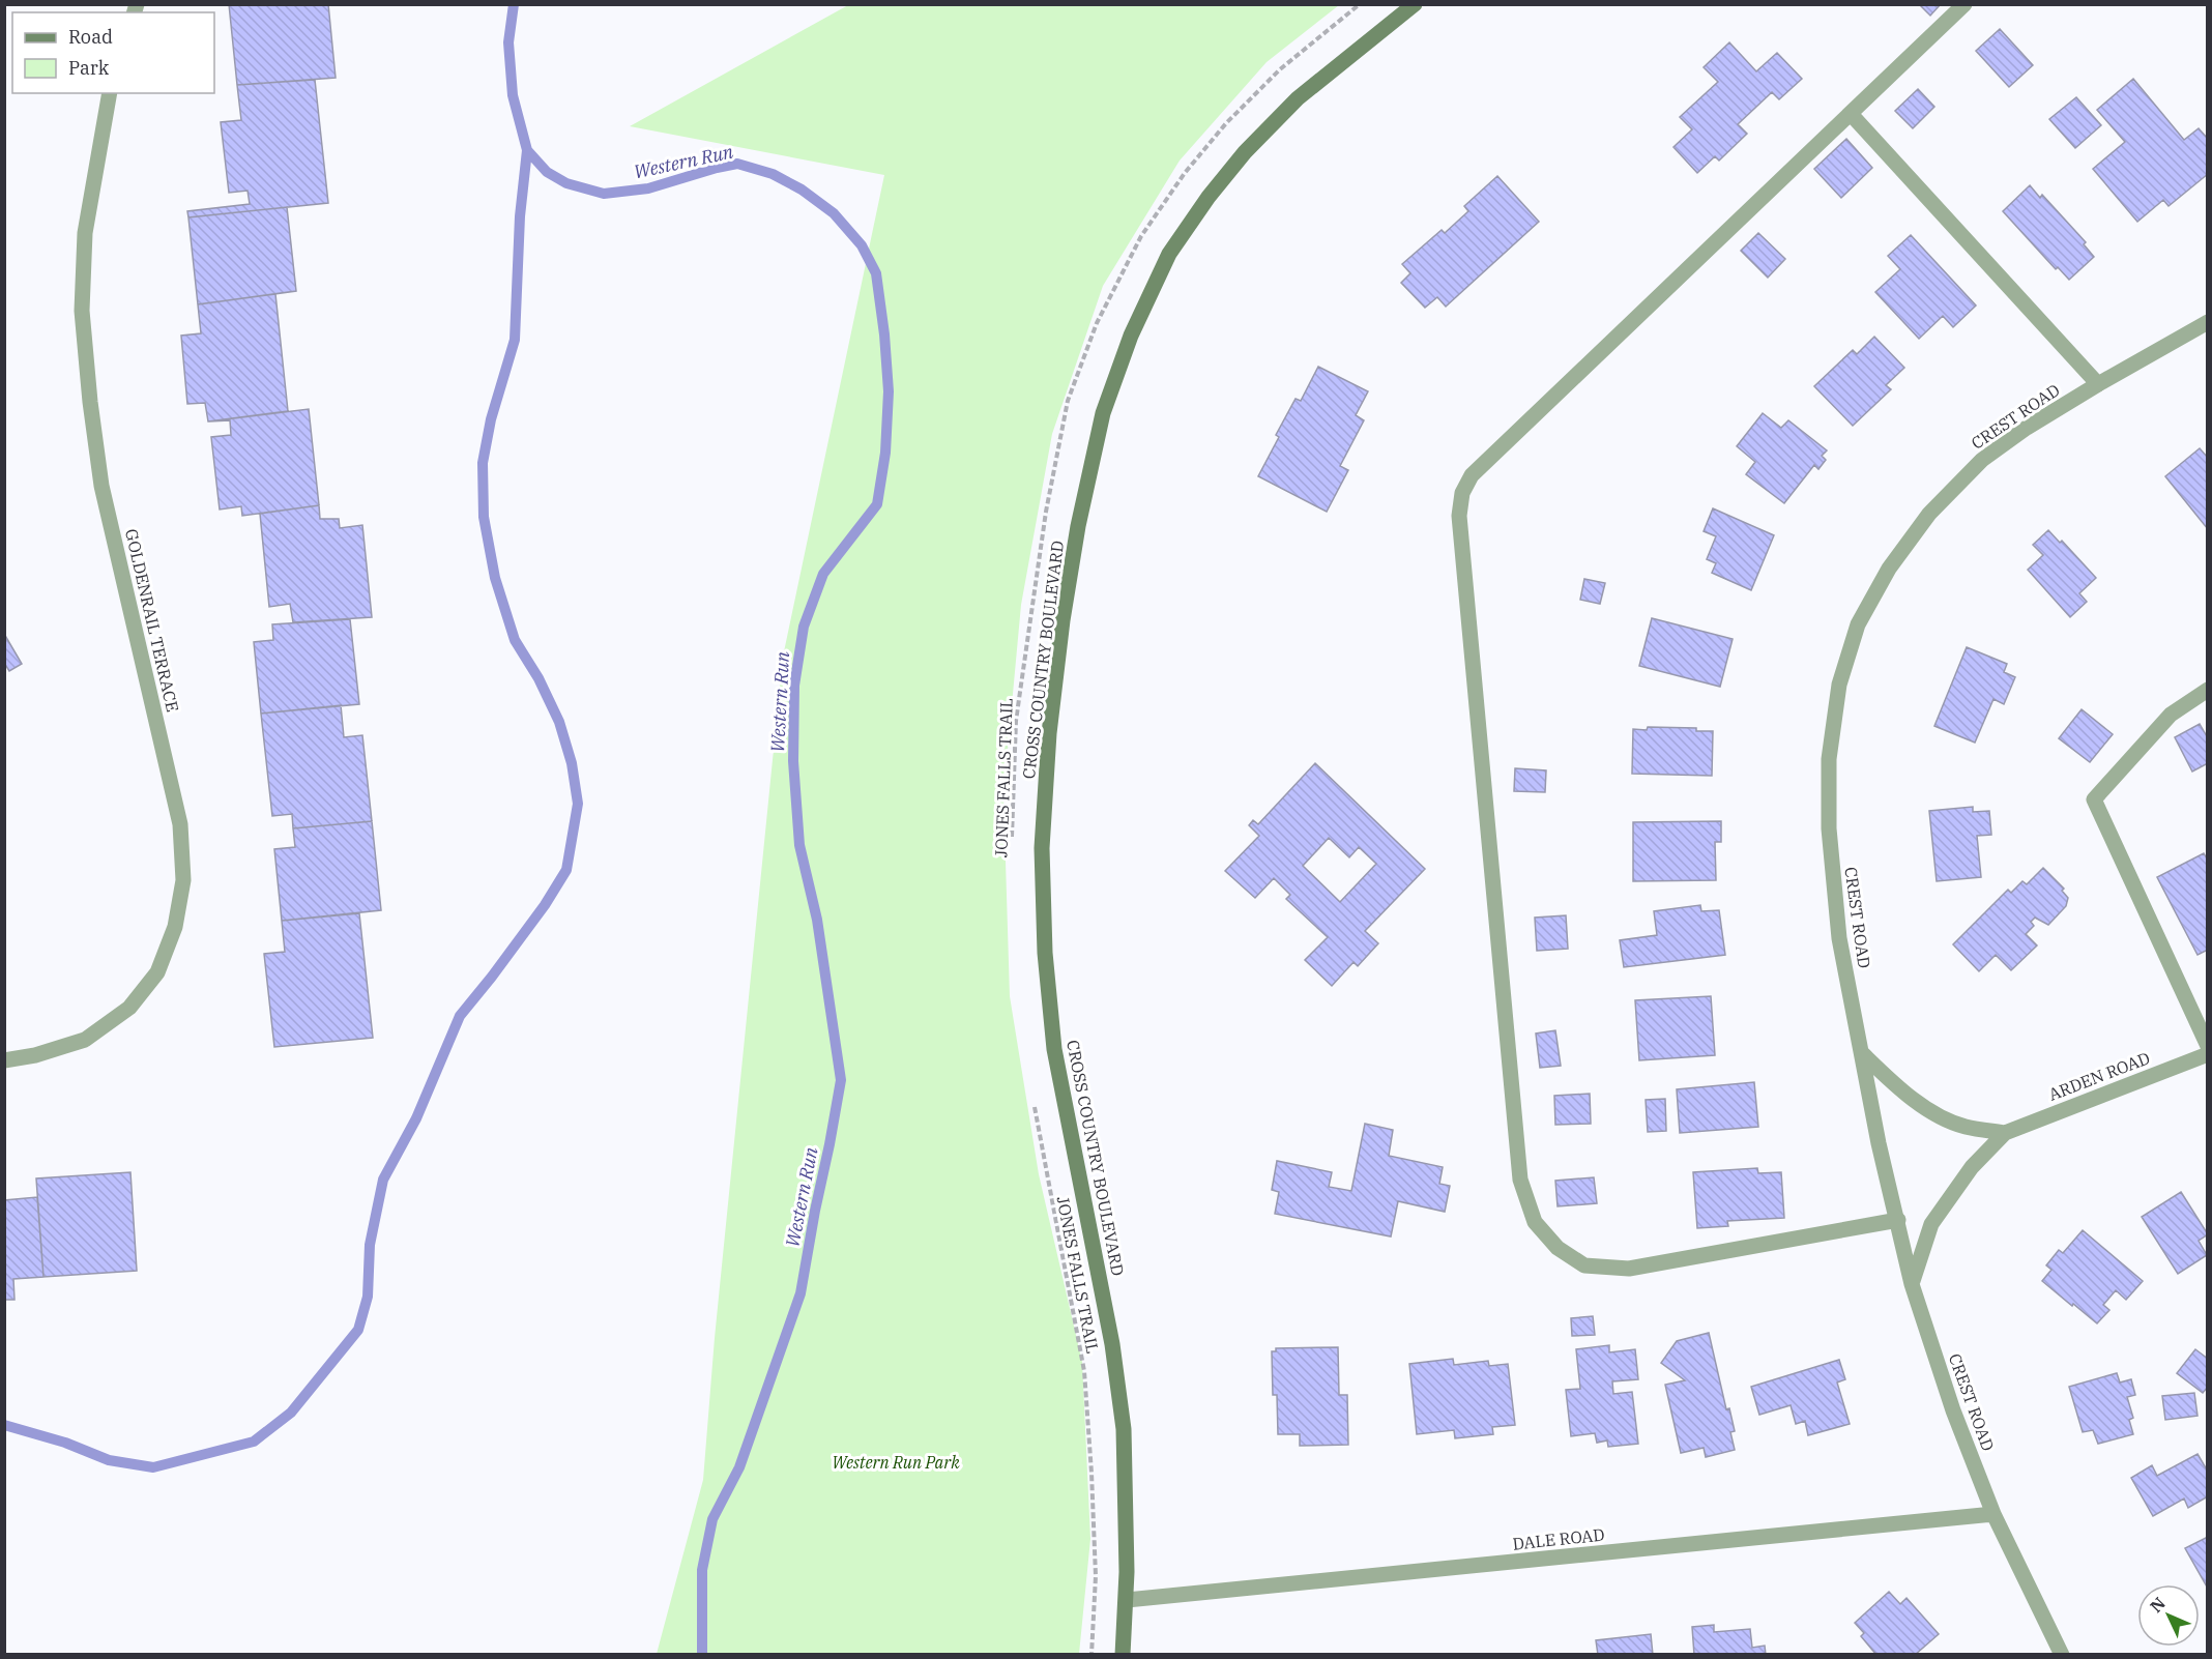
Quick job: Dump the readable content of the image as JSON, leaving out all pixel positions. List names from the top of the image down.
{
  "streets": {
    "main road": ["CROSS COUNTRY BOULEVARD"],
    "street": [
      "CREST ROAD",
      "GOLDENRAIL TERRACE",
      "ARDEN ROAD",
      "DALE ROAD"
    ],
    "path": ["JONES FALLS TRAIL"]
  },
  "crossings": [
    ["CREST ROAD", "ARDEN ROAD"],
    ["CREST ROAD", "DALE ROAD"],
    ["CROSS COUNTRY BOULEVARD", "DALE ROAD"]
  ],
  "water": ["Western Run"],
  "parks": ["Western Run Park"],
  "legend": ["Road", "Park"],
  "north": "top left"
}
